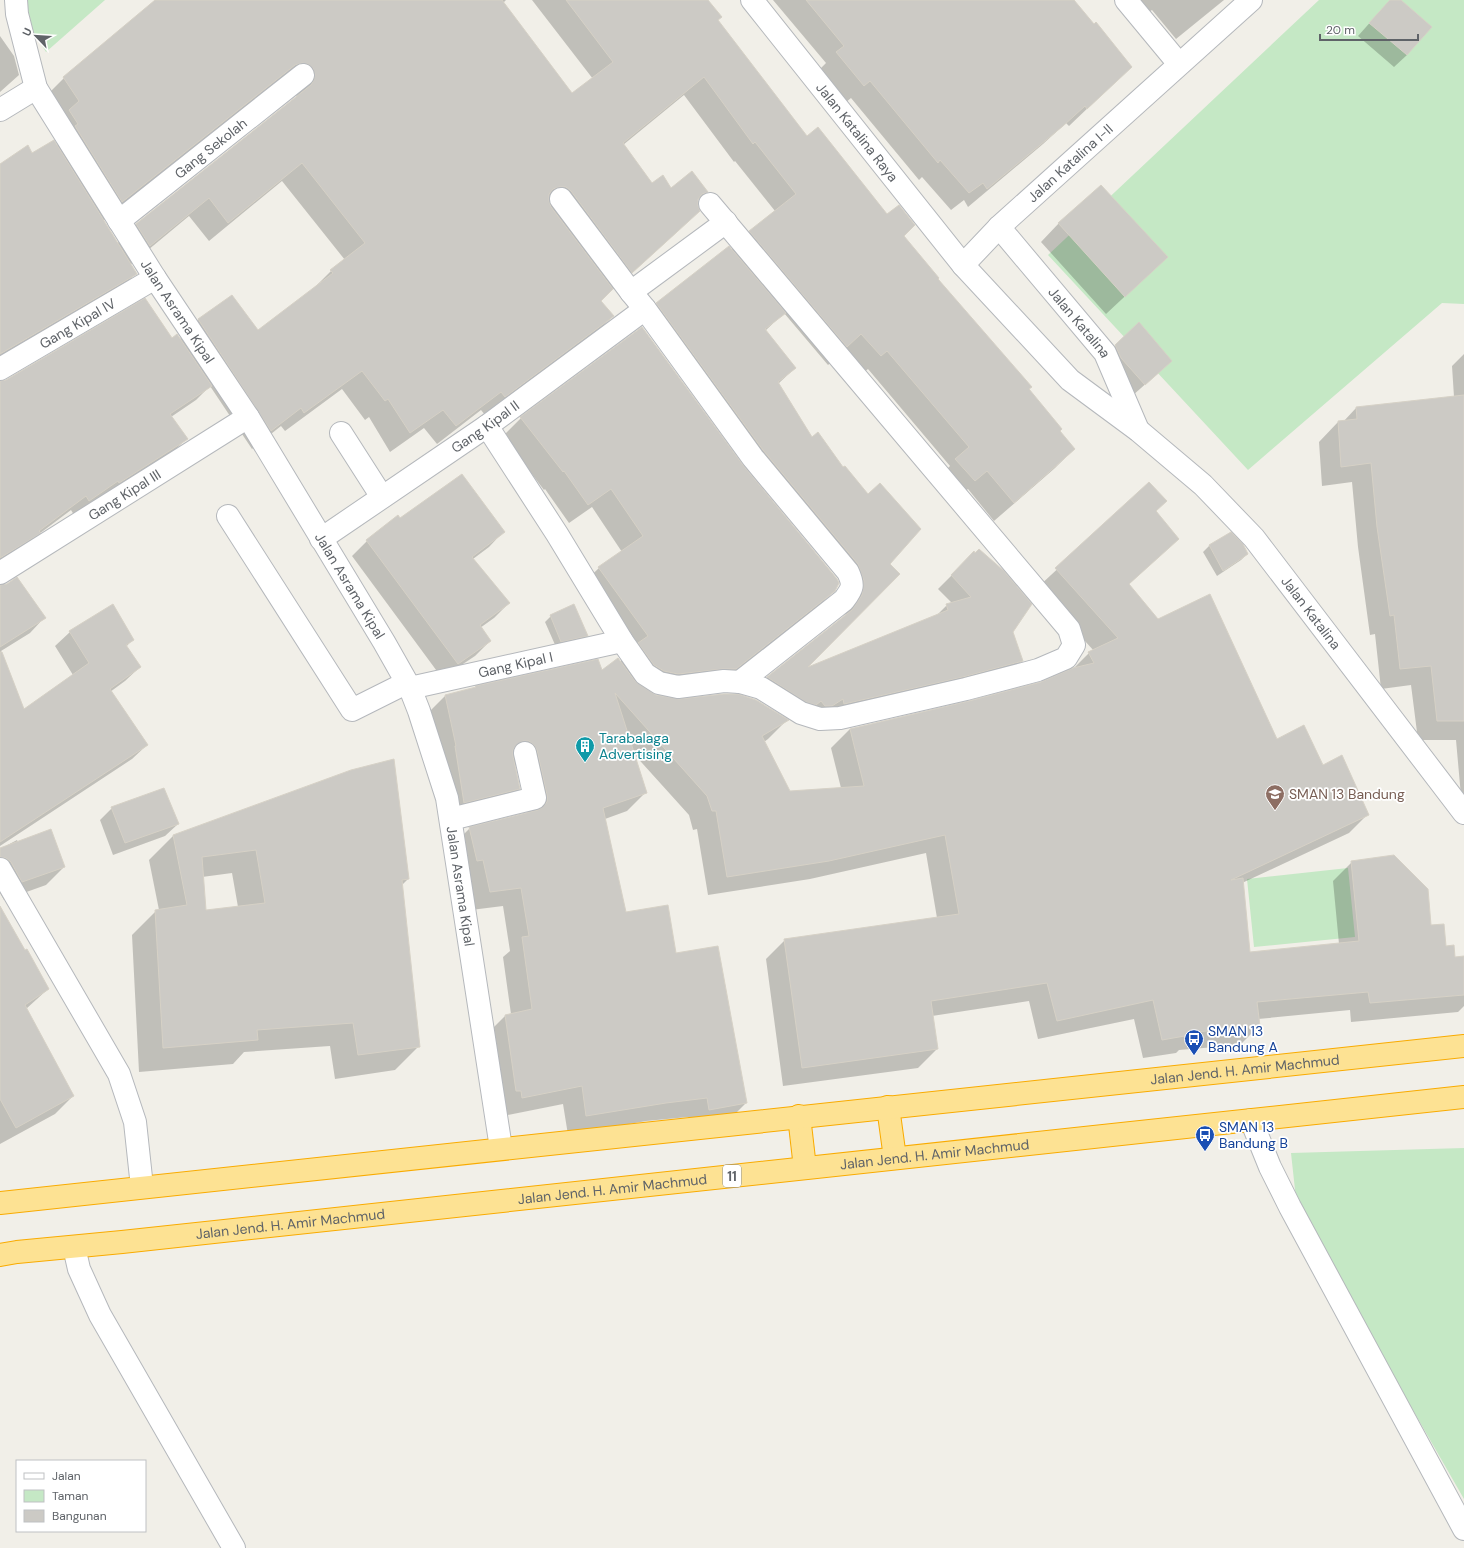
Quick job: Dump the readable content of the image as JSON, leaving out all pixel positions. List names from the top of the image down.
{
  "streets": {
    "highway": ["Jalan Jend. H. Amir Machmud", "11"],
    "street": [
      "Jalan Katalina Raya",
      "Gang Sekolah",
      "Jalan Katalina I-II",
      "Jalan Asrama Kipal",
      "Jalan Katalina",
      "Gang Kipal IV",
      "Gang Kipal II",
      "Gang Kipal III",
      "Gang Kipal I"
    ]
  },
  "crossings": [
    ["Jalan Katalina Raya", "Jalan Katalina I-II"],
    ["Jalan Katalina Raya", "Jalan Katalina"],
    ["Gang Sekolah", "Jalan Asrama Kipal"],
    ["Jalan Katalina I-II", "Jalan Katalina"],
    ["Jalan Asrama Kipal", "Gang Kipal IV"],
    ["Jalan Asrama Kipal", "Gang Kipal II"],
    ["Jalan Asrama Kipal", "Gang Kipal III"],
    ["Jalan Asrama Kipal", "Gang Kipal I"],
    ["Jalan Asrama Kipal", "Jalan Jend. H. Amir Machmud"]
  ],
  "places": {
    "building": ["Tarabalaga Advertising"],
    "school or university": ["SMAN 13 Bandung"],
    "bus stop": ["SMAN 13 Bandung A", "SMAN 13 Bandung B"]
  },
  "legend": ["Jalan", "Taman", "Bangunan"],
  "scale_bar": "20 m",
  "north": "top left"
}
